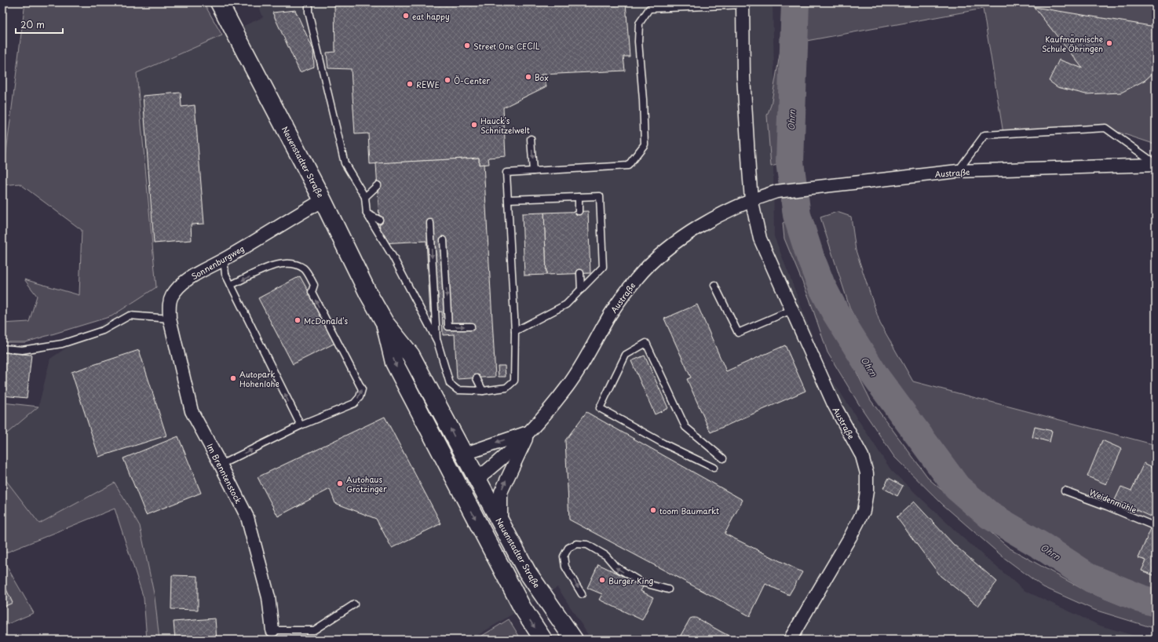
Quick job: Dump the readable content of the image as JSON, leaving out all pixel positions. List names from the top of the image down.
{
  "streets": {
    "main road": ["Neuenstadter Straße"],
    "street": ["Austraße", "Sonnenburgweg", "Im Brenntenstock"],
    "lane": ["Weidenmühle"]
  },
  "crossings": [
    ["Neuenstadter Straße", "Austraße"],
    ["Neuenstadter Straße", "Sonnenburgweg"],
    ["Sonnenburgweg", "Im Brenntenstock"]
  ],
  "water": ["Ohrn"],
  "places": [
    "eat happy",
    "Kaufmännische Schule Öhringen",
    "Street One CECIL",
    "Box",
    "Ö-Center",
    "REWE",
    "Hauck's Schnitzelwelt",
    "McDonald's",
    "Autopark Hohenlohe",
    "Autohaus Grötzinger",
    "toom Baumarkt",
    "Burger King"
  ],
  "scale_bar": "20 m"
}
